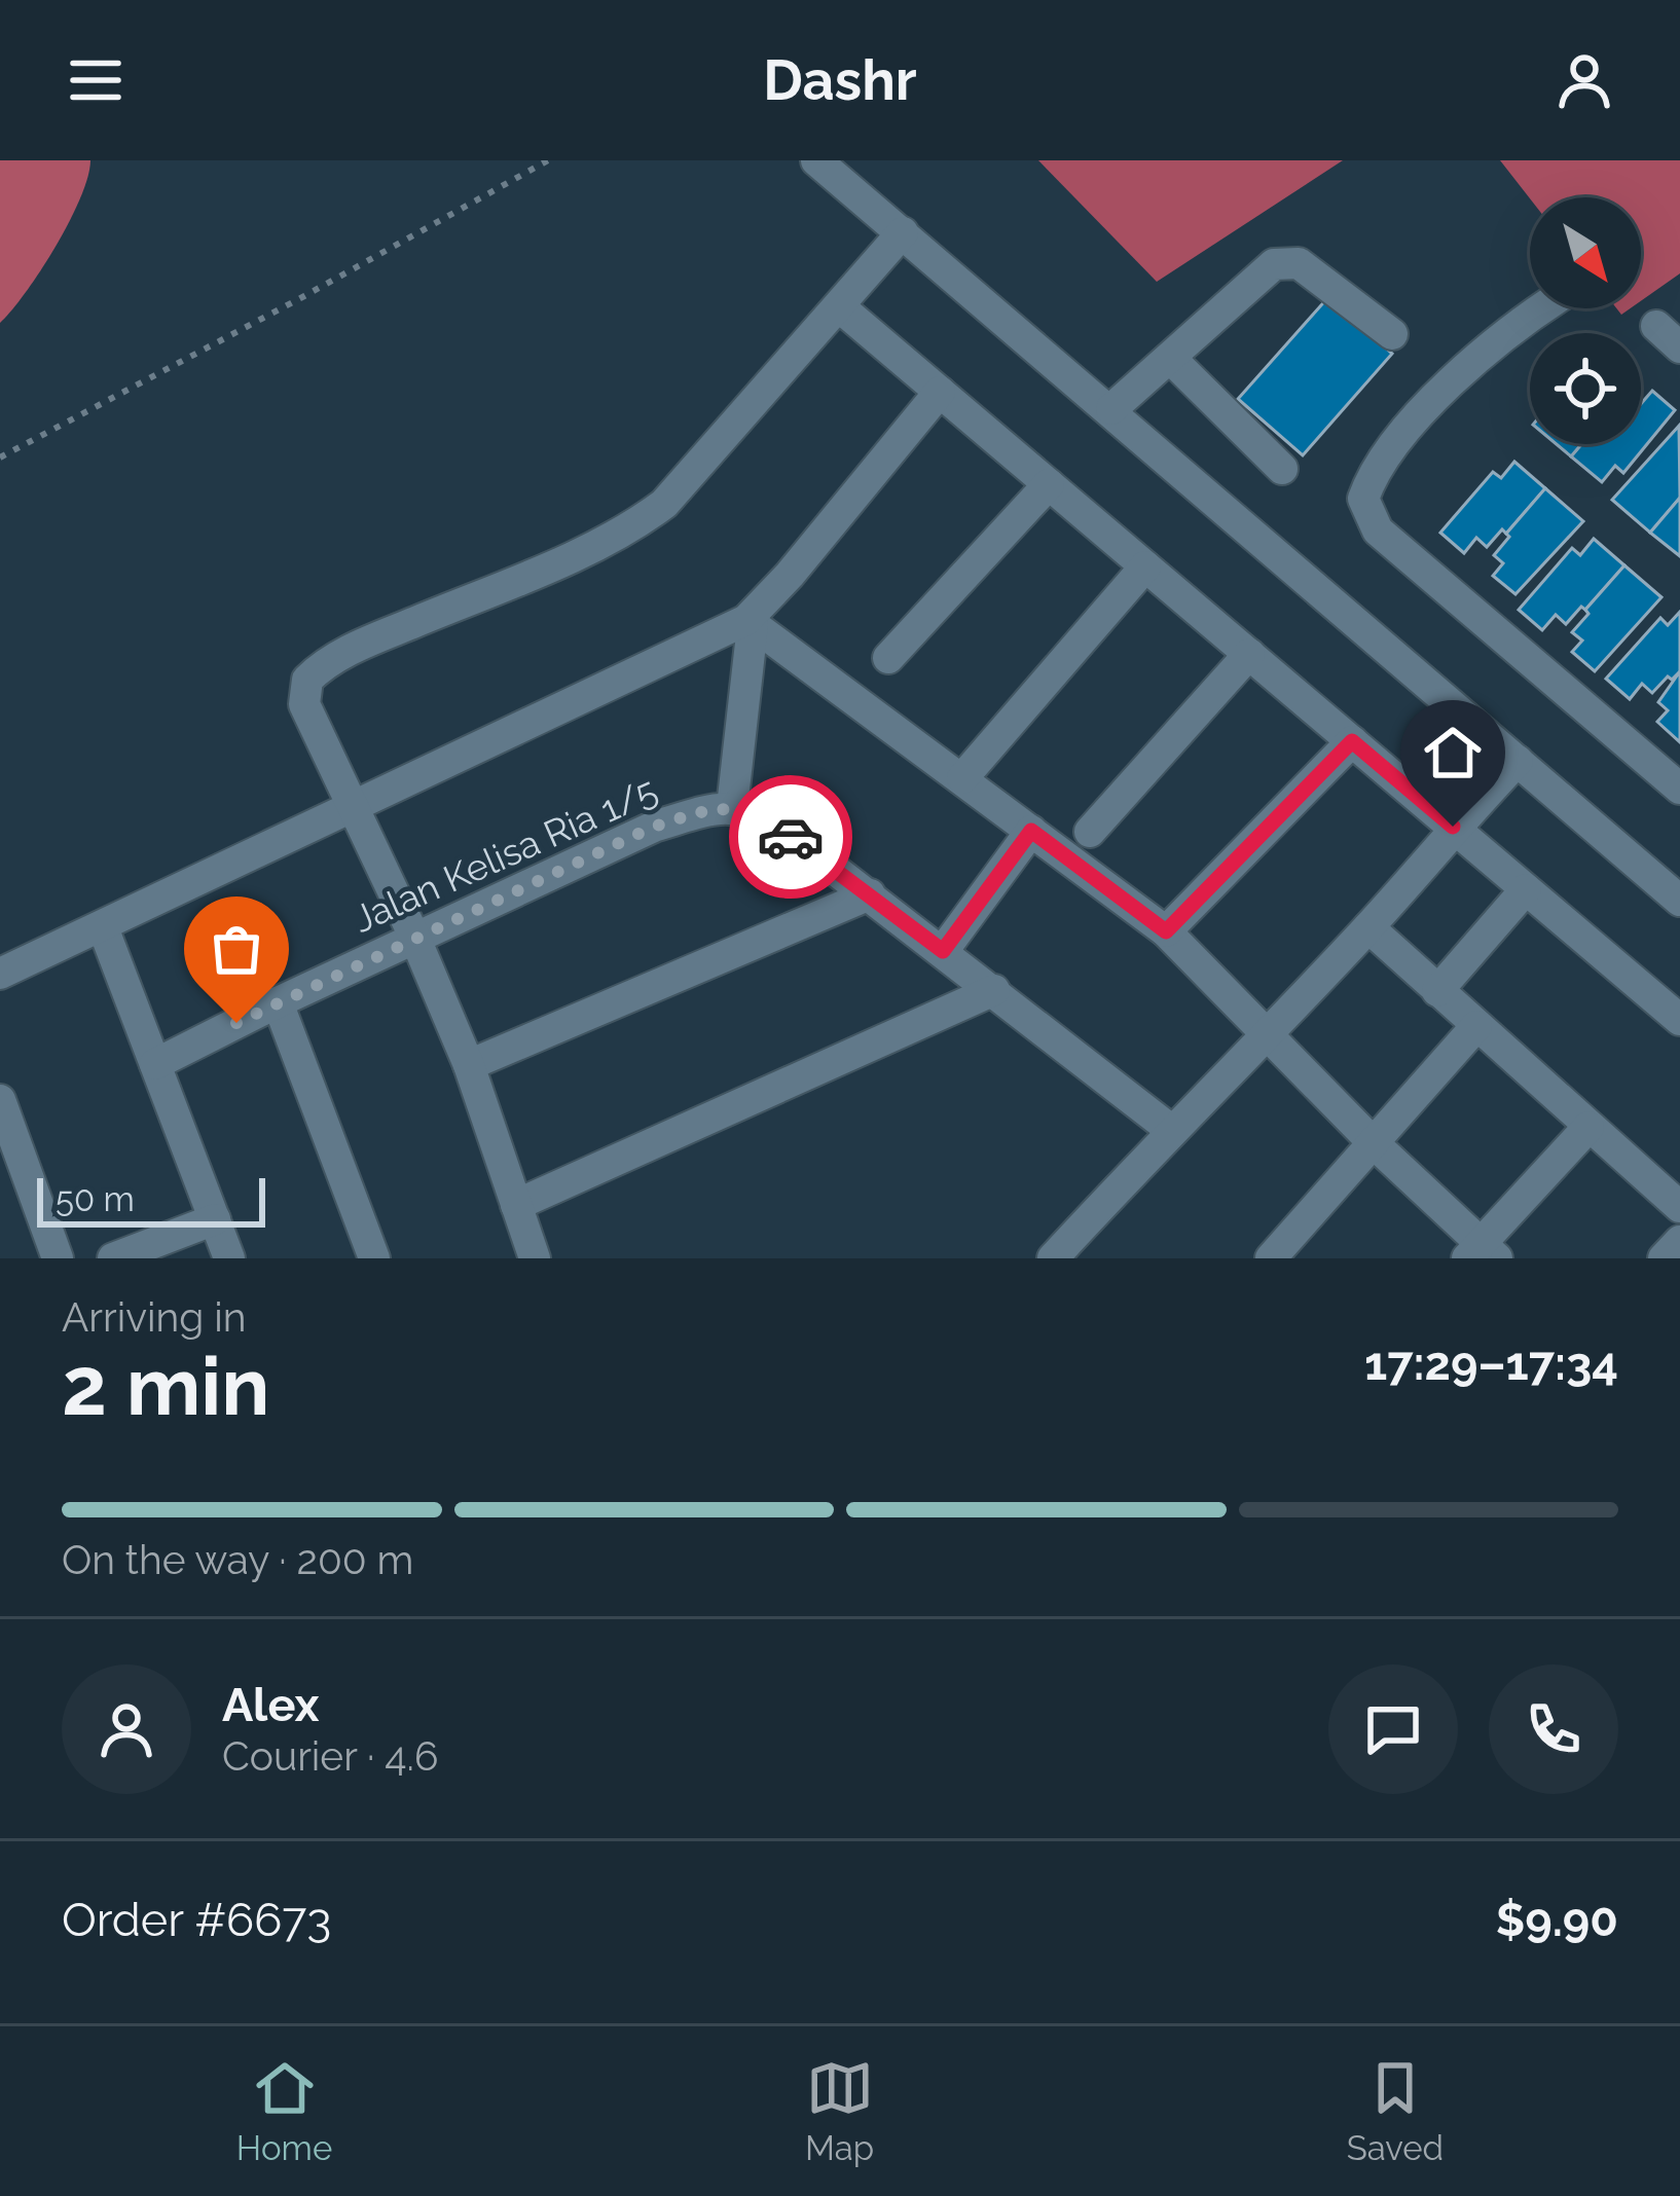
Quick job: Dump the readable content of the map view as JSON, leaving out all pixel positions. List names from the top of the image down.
{
  "streets": {
    "street": ["Jalan Kelisa Ria 1/5"]
  },
  "scale_bar": "50 m",
  "north": "bottom right",
  "page": {
    "header": "Dashr",
    "scale": "50 m",
    "heading": ["2 min", "Arriving in", "17:29–17:34"],
    "panel": [
      "Alex",
      "Courier · 4.6",
      "Order #6673",
      "$9.90"
    ],
    "bar": "On the way · 200 m",
    "tabs": ["Home", "Map", "Saved"]
  }
}
